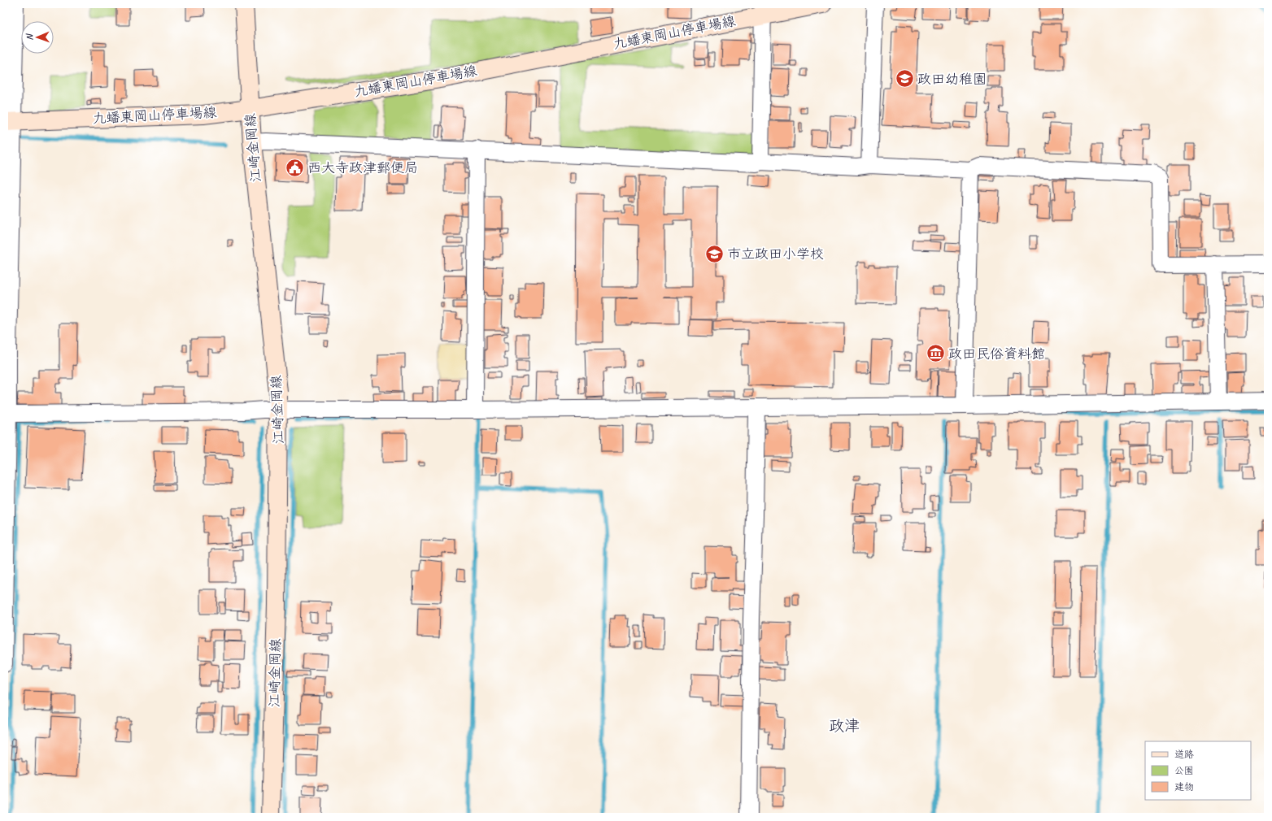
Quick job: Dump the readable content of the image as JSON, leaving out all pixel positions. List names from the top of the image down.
{
  "streets": {
    "main road": ["九蟠東岡山停車場線", "江崎金岡線"]
  },
  "crossings": [
    ["九蟠東岡山停車場線", "江崎金岡線"]
  ],
  "districts": ["政津"],
  "places": {
    "school or university": ["政田幼稚園", "市立政田小学校"],
    "public building": ["西大寺政津郵便局"],
    "museum": ["政田民俗資料館"]
  },
  "legend": ["道路", "公園", "建物"],
  "north": "left"
}
